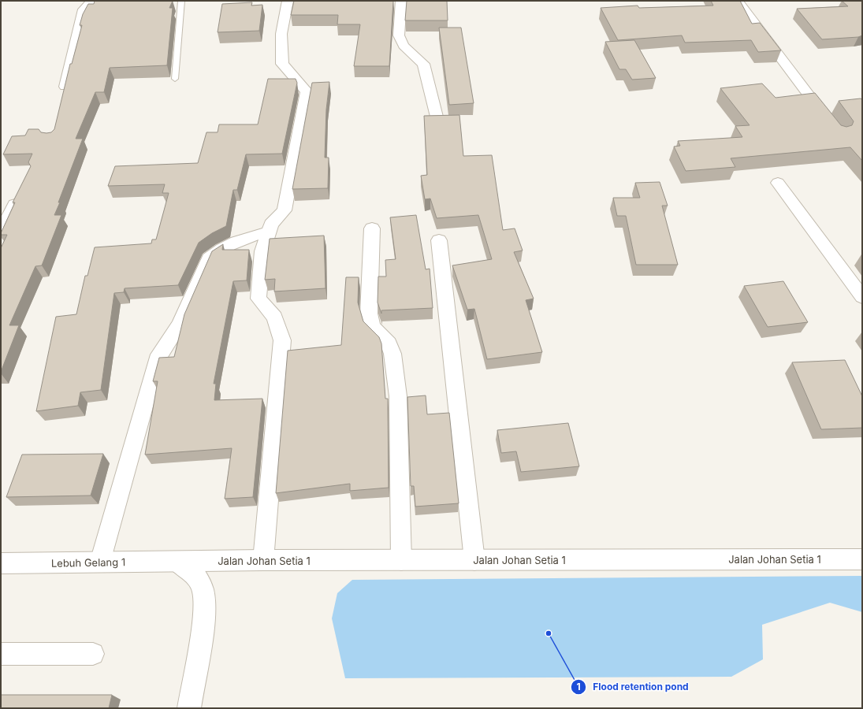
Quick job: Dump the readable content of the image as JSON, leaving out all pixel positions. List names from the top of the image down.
{
  "streets": {
    "street": ["Jalan Johan Setia 1", "Lebuh Gelang 1"]
  },
  "crossings": [
    ["Jalan Johan Setia 1", "Lebuh Gelang 1"]
  ],
  "places": ["Flood retention pond"]
}
